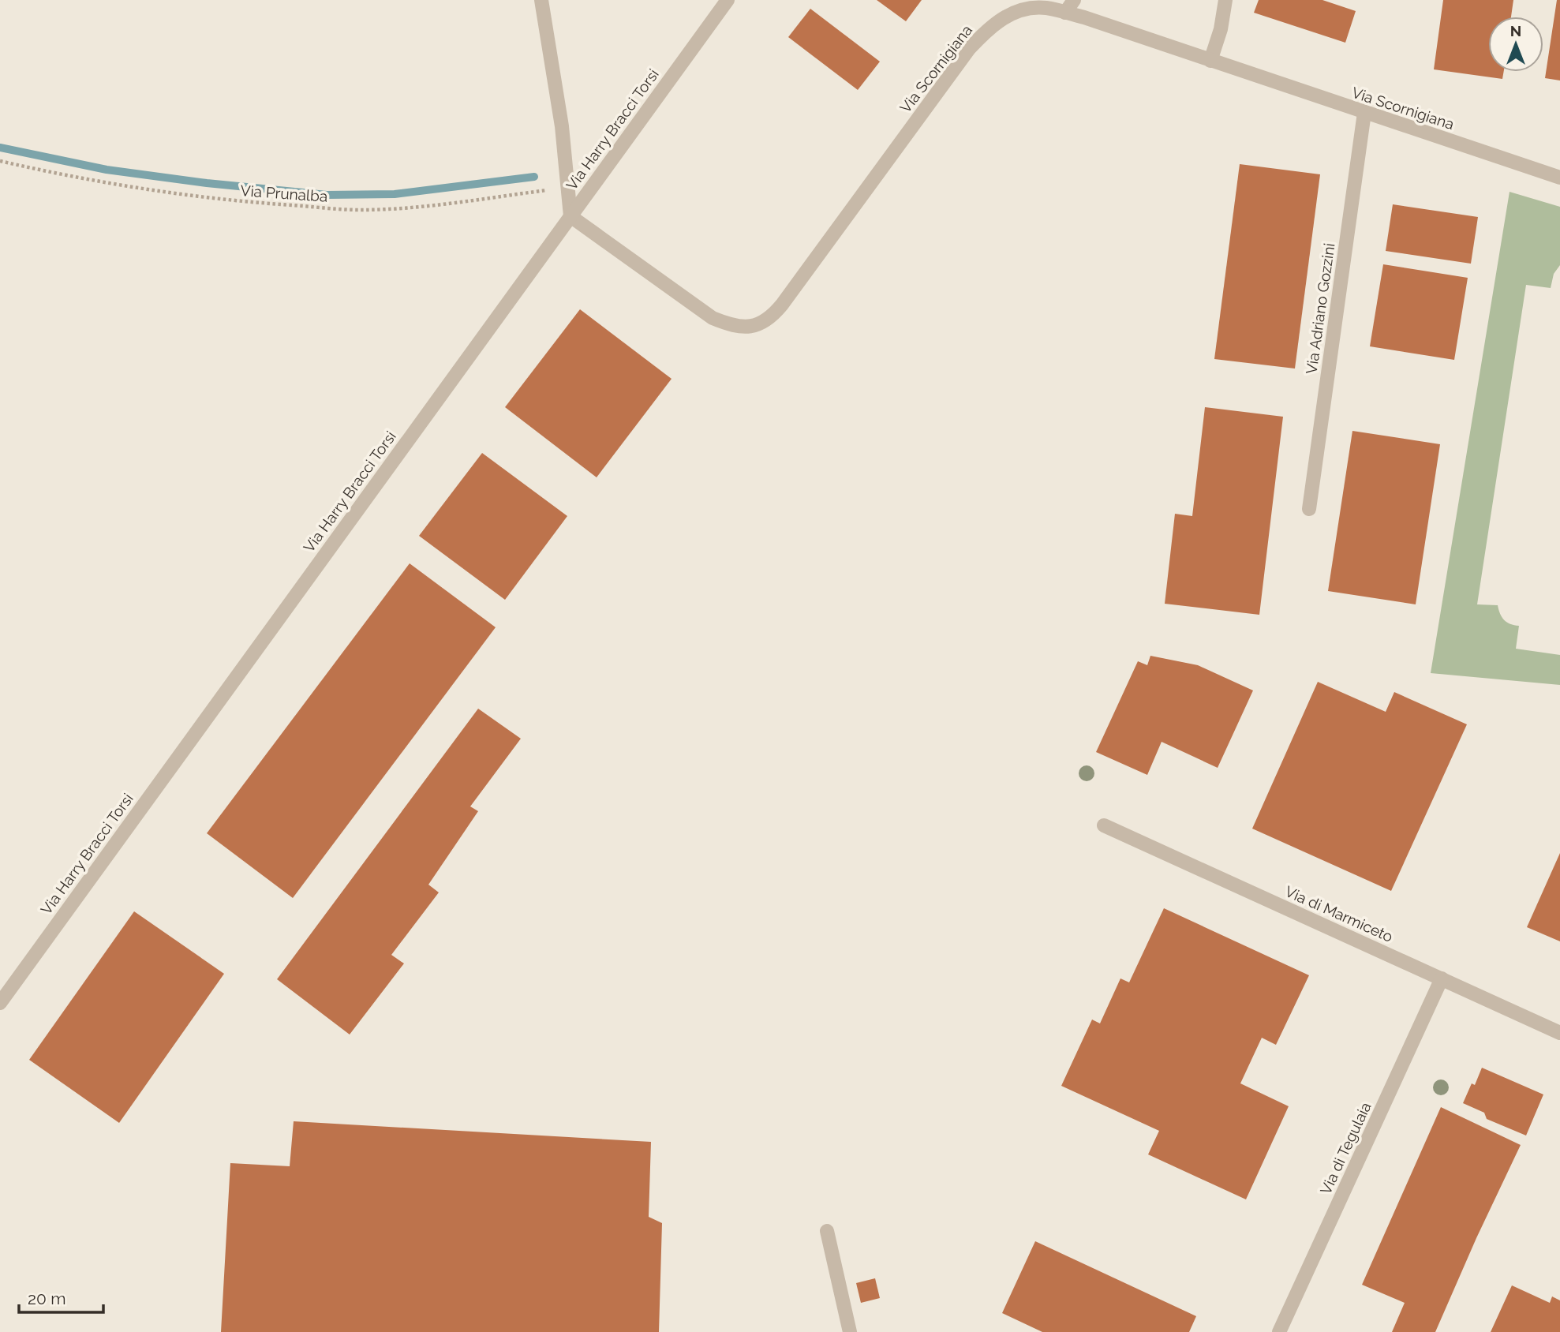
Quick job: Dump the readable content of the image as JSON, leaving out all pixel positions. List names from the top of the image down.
{
  "streets": {
    "street": [
      "Via Scornigiana",
      "Via Harry Bracci Torsi",
      "Via Adriano Gozzini",
      "Via di Marmiceto",
      "Via di Tegulaia"
    ],
    "path": ["Via Prunalba"]
  },
  "crossings": [
    ["Via Scornigiana", "Via Harry Bracci Torsi"],
    ["Via Scornigiana", "Via Adriano Gozzini"],
    ["Via di Marmiceto", "Via di Tegulaia"]
  ],
  "scale_bar": "20 m",
  "north": "top"
}
